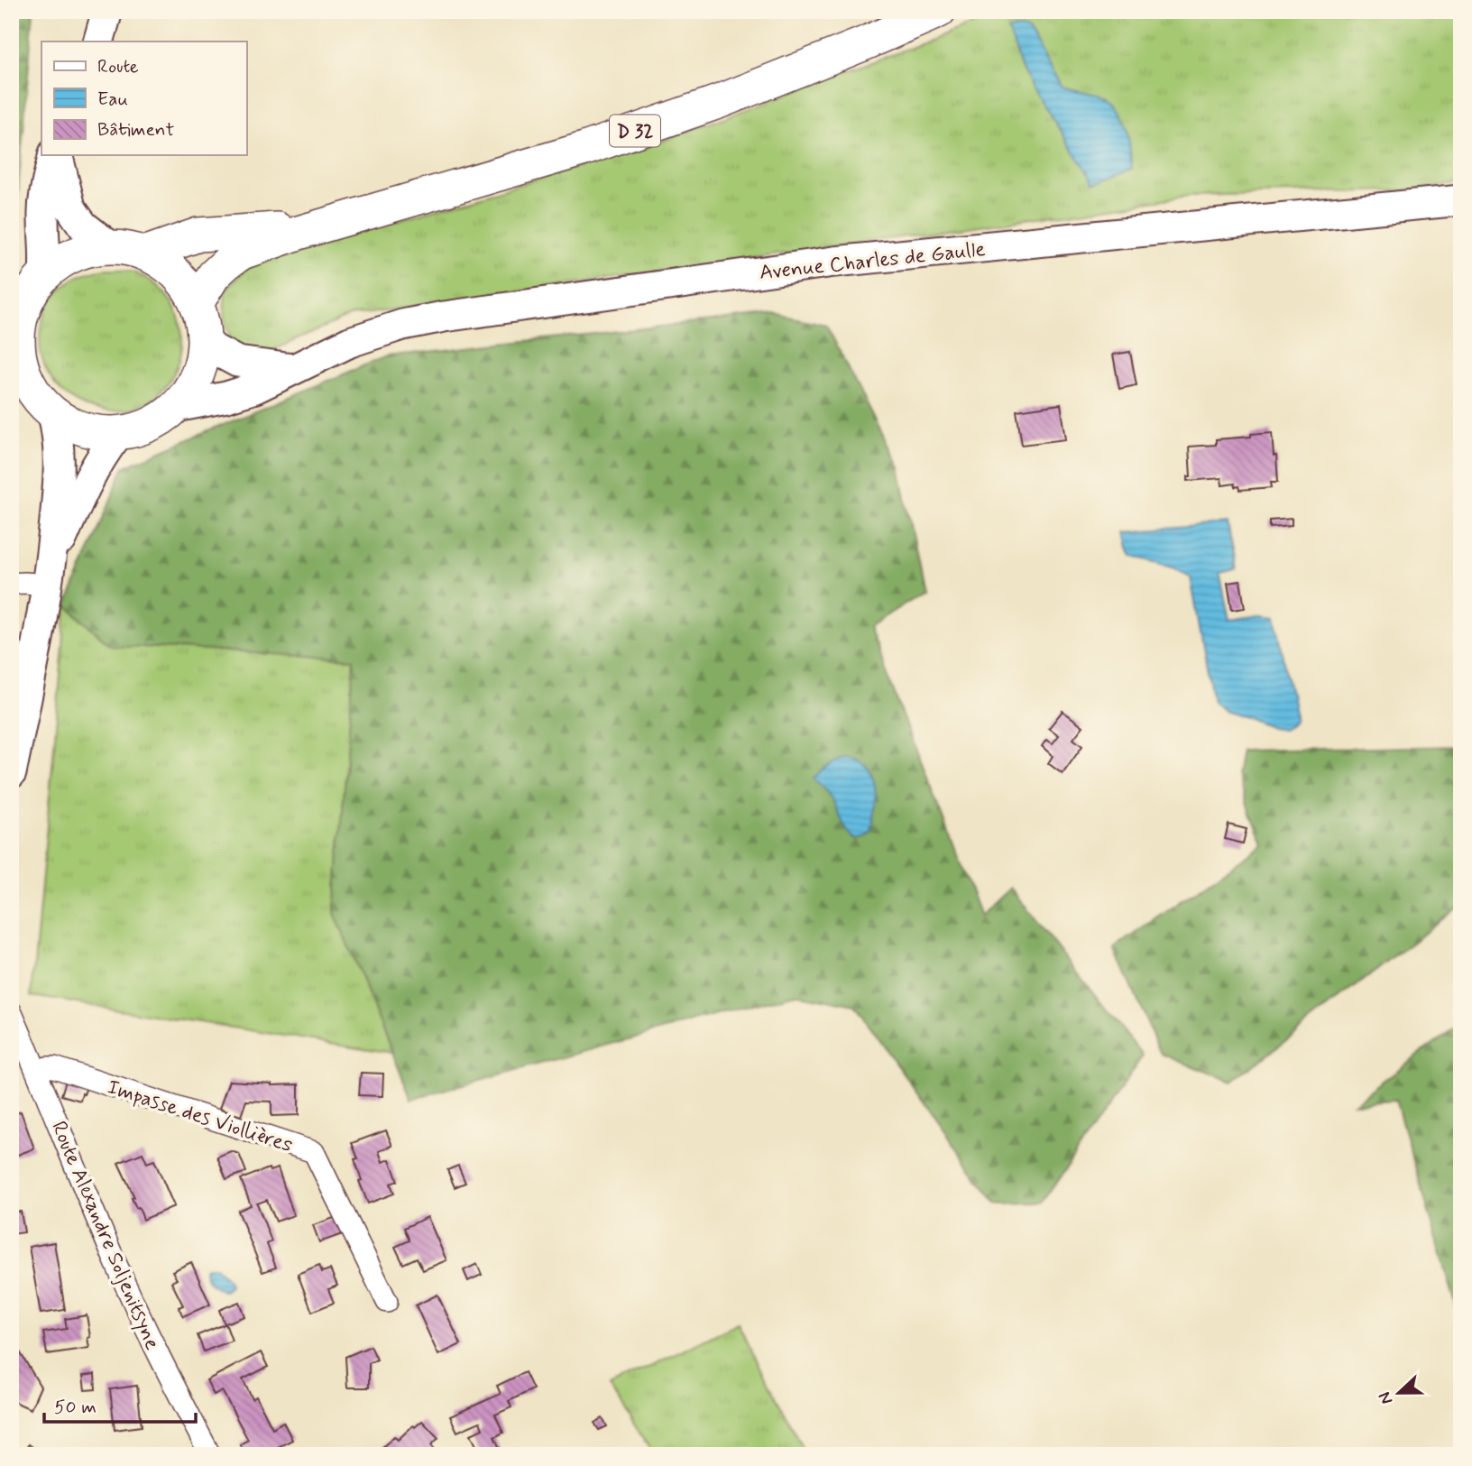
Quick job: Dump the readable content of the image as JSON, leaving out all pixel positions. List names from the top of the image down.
{
  "streets": {
    "main road": ["D 32", "Avenue Charles de Gaulle"],
    "street": ["Impasse des Viollières", "Route Alexandre Soljenitsyne"]
  },
  "crossings": [
    ["D 32", "Avenue Charles de Gaulle"],
    ["Impasse des Viollières", "Route Alexandre Soljenitsyne"]
  ],
  "legend": ["Route", "Eau", "Bâtiment"],
  "scale_bar": "50 m",
  "north": "left"
}
